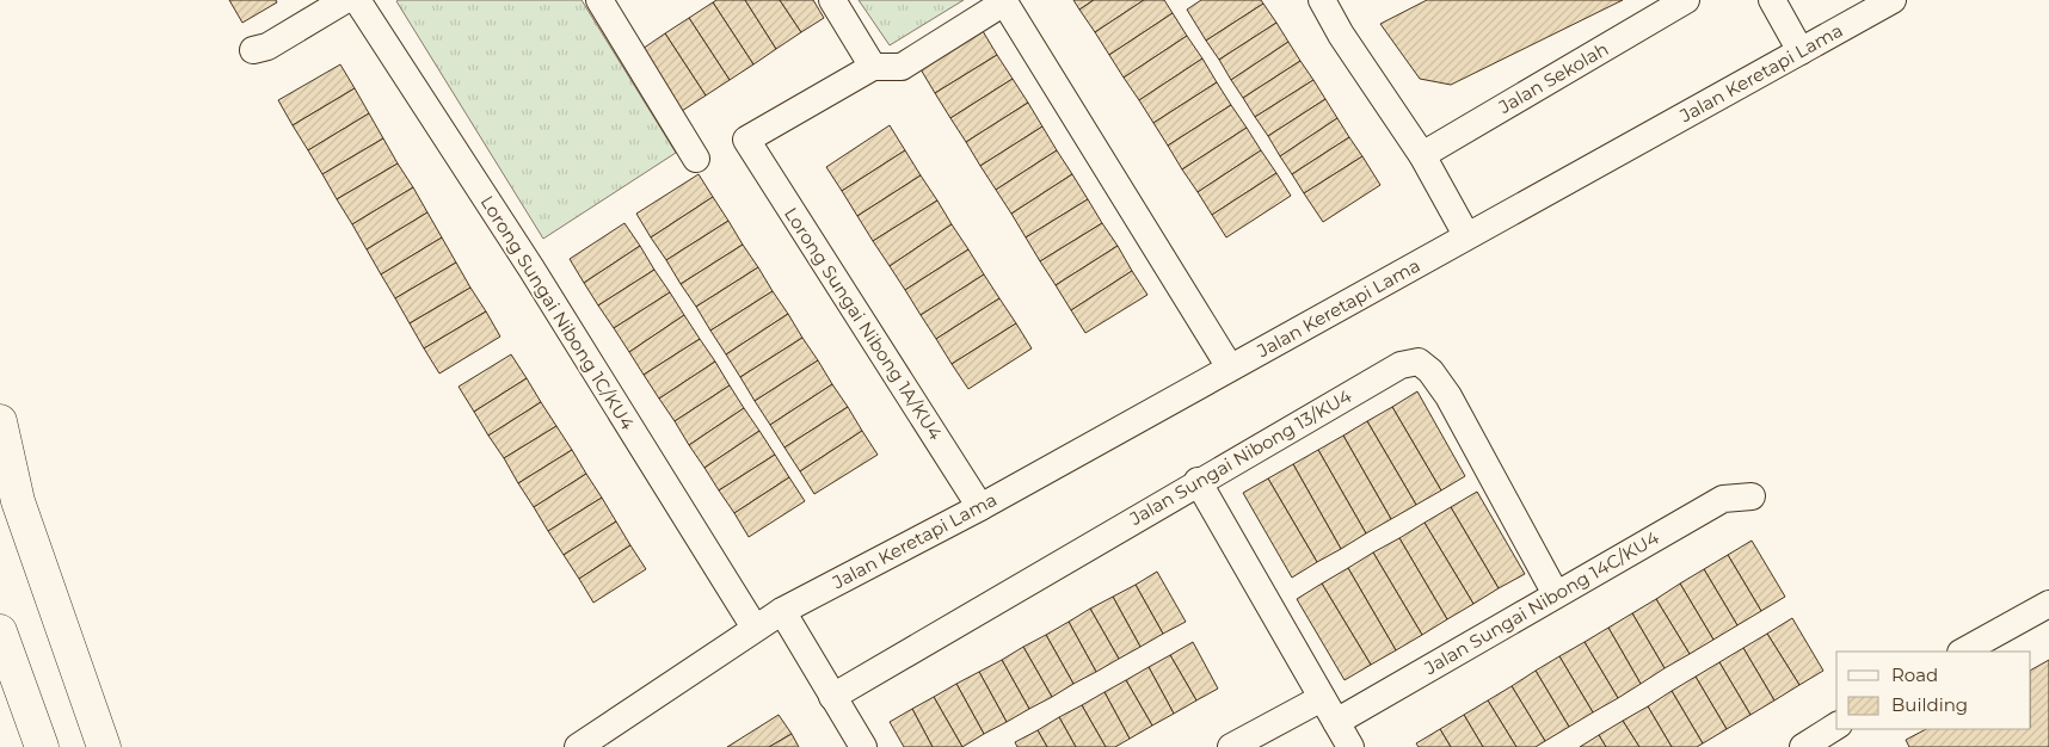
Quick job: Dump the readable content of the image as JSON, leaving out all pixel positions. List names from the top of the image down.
{
  "streets": {
    "street": [
      "Jalan Keretapi Lama",
      "Jalan Sekolah",
      "Lorong Sungai Nibong 1C/KU4",
      "Lorong Sungai Nibong 1A/KU4",
      "Jalan Sungai Nibong 13/KU4",
      "Jalan Sungai Nibong 14C/KU4"
    ]
  },
  "crossings": [
    ["Jalan Keretapi Lama", "Lorong Sungai Nibong 1C/KU4"],
    ["Jalan Keretapi Lama", "Lorong Sungai Nibong 1A/KU4"],
    ["Jalan Sungai Nibong 13/KU4", "Jalan Sungai Nibong 14C/KU4"]
  ],
  "legend": ["Road", "Building"]
}
